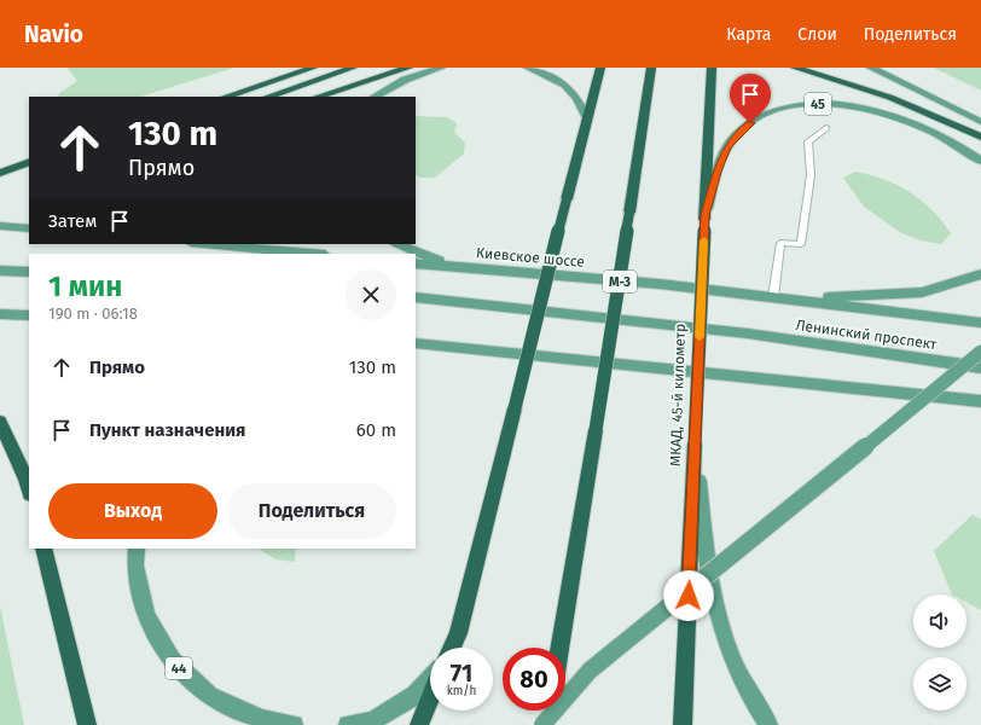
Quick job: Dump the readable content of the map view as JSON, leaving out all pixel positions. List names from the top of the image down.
{
  "streets": {
    "highway": ["45", "МКАД, 45-й километр"],
    "main road": [
      "Киевское шоссе",
      "М-3",
      "Ленинский проспект",
      "44"
    ]
  },
  "crossings": [
    ["45", "МКАД, 45-й километр"],
    ["Киевское шоссе", "Ленинский проспект"]
  ],
  "page": {
    "header": "Navio",
    "nav": ["Карта", "Слои", "Поделиться"],
    "turn": ["130 m", "Прямо"],
    "then": "Затем",
    "heading": ["1 мин", "190 m · 06:18"],
    "list": [
      {
        "name": "Прямо",
        "value": "130 m"
      },
      {
        "name": "Пункт назначения",
        "value": "60 m"
      }
    ],
    "buttons": ["Выход", "Поделиться"],
    "speed": "71 km/h",
    "limit": "80"
  }
}
